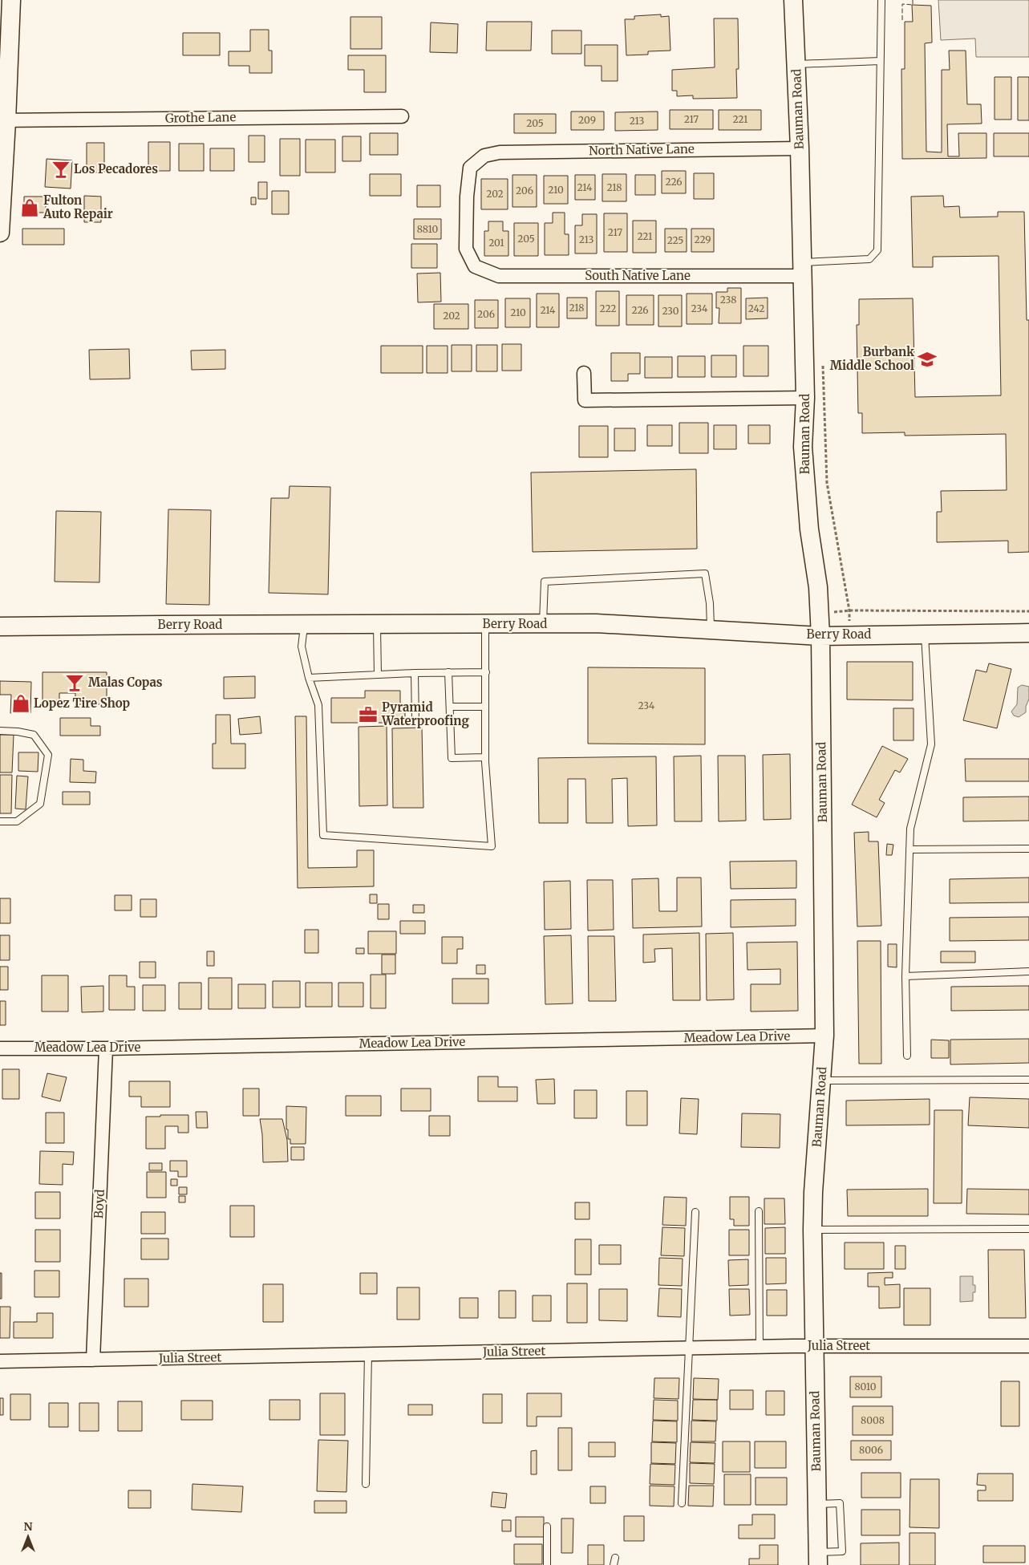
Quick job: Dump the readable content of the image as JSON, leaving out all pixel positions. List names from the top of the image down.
{
  "streets": {
    "street": [
      "Bauman Road",
      "Grothe Lane",
      "North Native Lane",
      "South Native Lane",
      "Berry Road",
      "Meadow Lea Drive",
      "Boyd",
      "Julia Street"
    ]
  },
  "crossings": [
    ["Bauman Road", "North Native Lane"],
    ["Bauman Road", "South Native Lane"],
    ["Bauman Road", "Berry Road"],
    ["Bauman Road", "Meadow Lea Drive"],
    ["Bauman Road", "Julia Street"],
    ["North Native Lane", "South Native Lane"],
    ["Meadow Lea Drive", "Boyd"],
    ["Boyd", "Julia Street"]
  ],
  "places": {
    "bar": ["Los Pecadores", "Malas Copas"],
    "shop": ["Fulton Auto Repair", "Lopez Tire Shop"],
    "school or university": ["Burbank Middle School"],
    "office": ["Pyramid Waterproofing"]
  },
  "house_numbers": [
    "217",
    "221",
    "209",
    "213",
    "205",
    "226",
    "214",
    "218",
    "210",
    "206",
    "202",
    "8810",
    "217",
    "221",
    "205",
    "213",
    "229",
    "225",
    "201",
    "238",
    "218",
    "222",
    "234",
    "242",
    "214",
    "226",
    "230",
    "210",
    "206",
    "202",
    "234",
    "8010",
    "8008",
    "8006"
  ],
  "north": "top"
}
